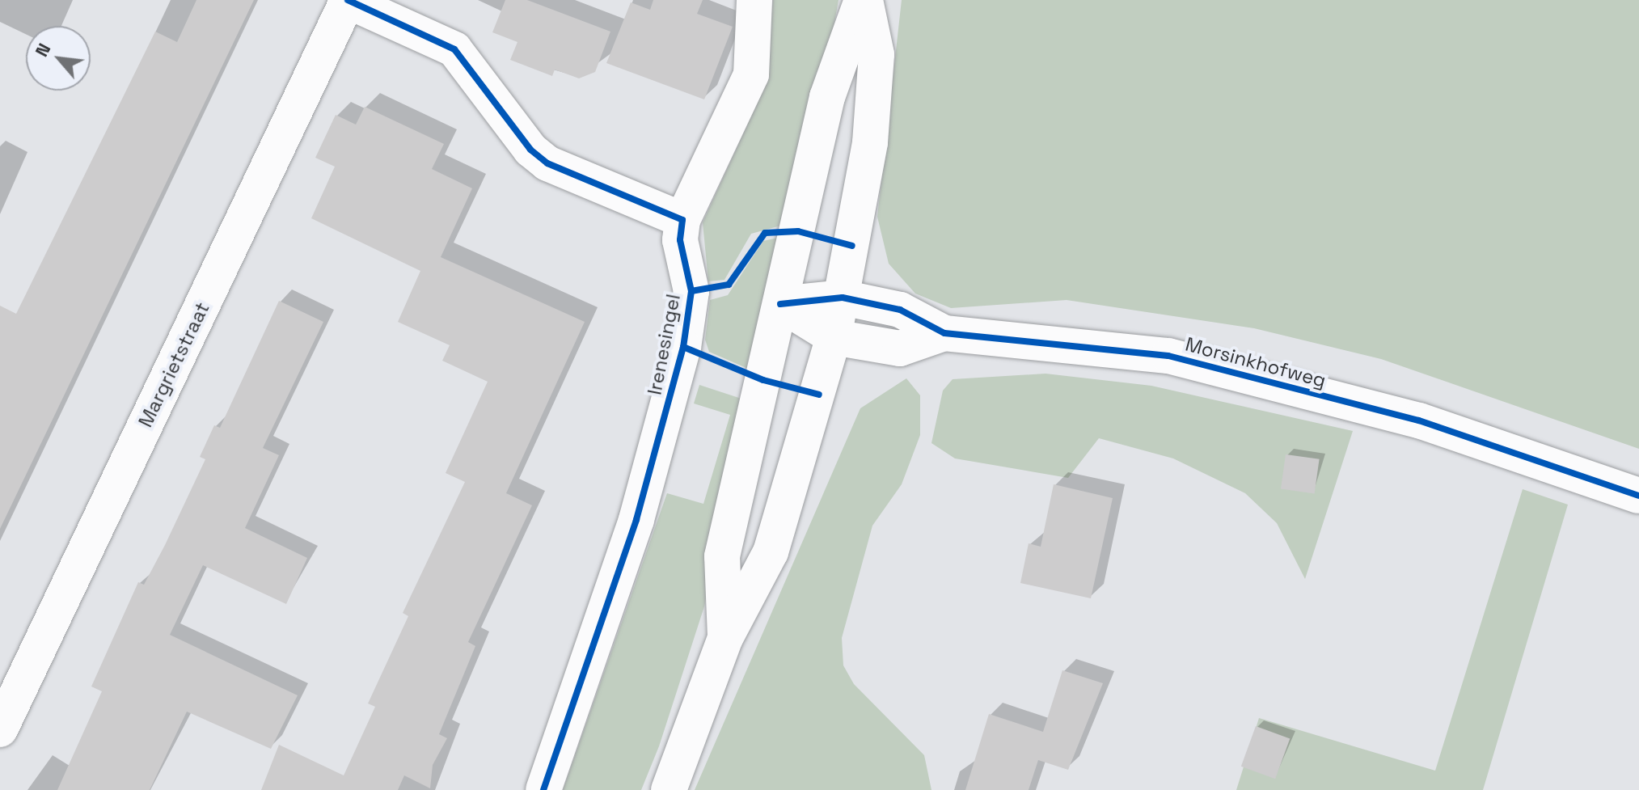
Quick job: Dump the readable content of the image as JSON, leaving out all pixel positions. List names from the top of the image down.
{
  "streets": {
    "street": ["Irenesingel", "Morsinkhofweg", "Margrietstraat"]
  },
  "north": "top left"
}
